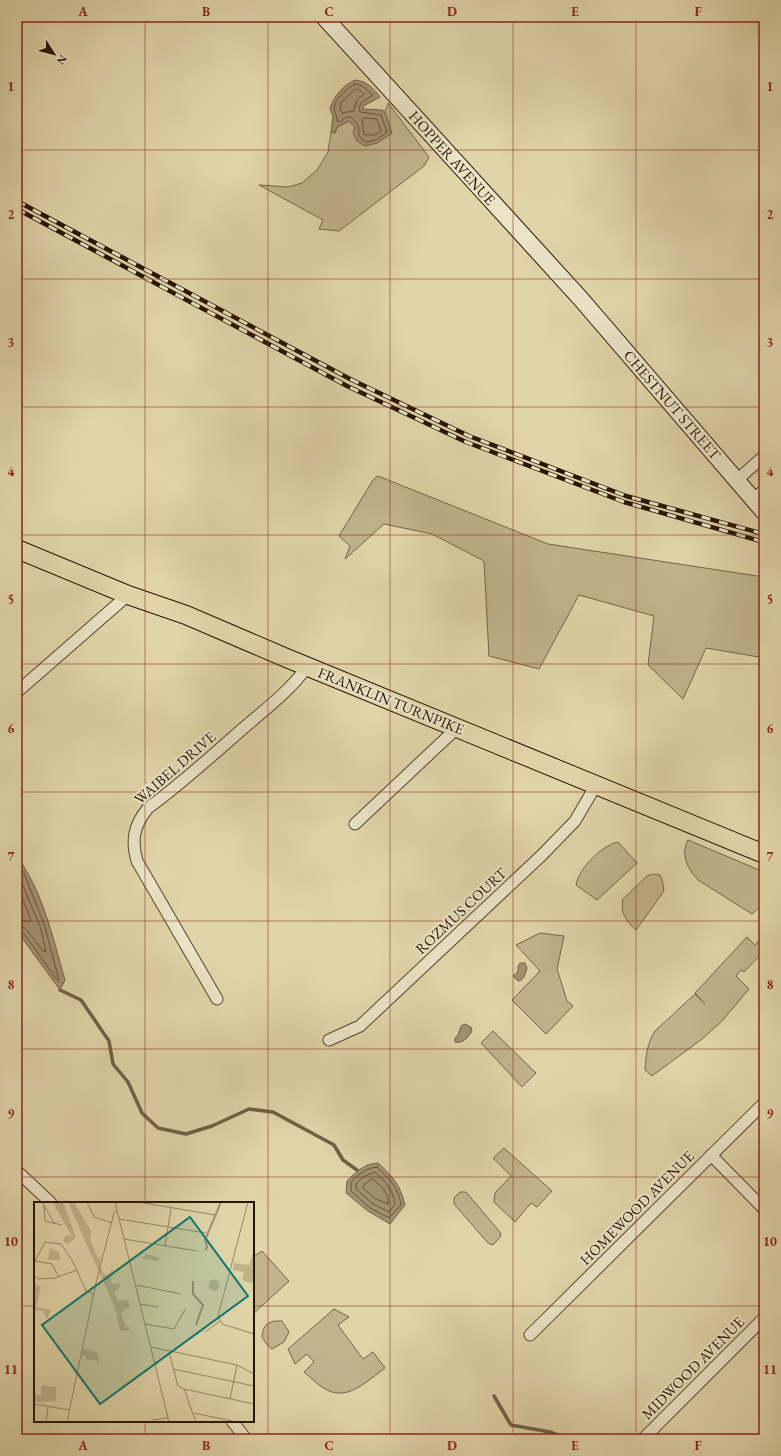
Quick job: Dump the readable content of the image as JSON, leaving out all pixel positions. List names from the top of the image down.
{
  "streets": {
    "main road": ["FRANKLIN TURNPIKE"],
    "street": [
      "HOPPER AVENUE",
      "CHESTNUT STREET",
      "WAIBEL DRIVE",
      "ROZMUS COURT",
      "HOMEWOOD AVENUE",
      "MIDWOOD AVENUE"
    ]
  },
  "crossings": [
    ["HOPPER AVENUE", "CHESTNUT STREET"],
    ["FRANKLIN TURNPIKE", "WAIBEL DRIVE"],
    ["FRANKLIN TURNPIKE", "ROZMUS COURT"]
  ],
  "north": "bottom right",
  "grid": {
    "columns": [
      "A",
      "B",
      "C",
      "D",
      "E",
      "F"
    ],
    "rows": [
      "1",
      "2",
      "3",
      "4",
      "5",
      "6",
      "7",
      "8",
      "9",
      "10",
      "11"
    ]
  }
}
